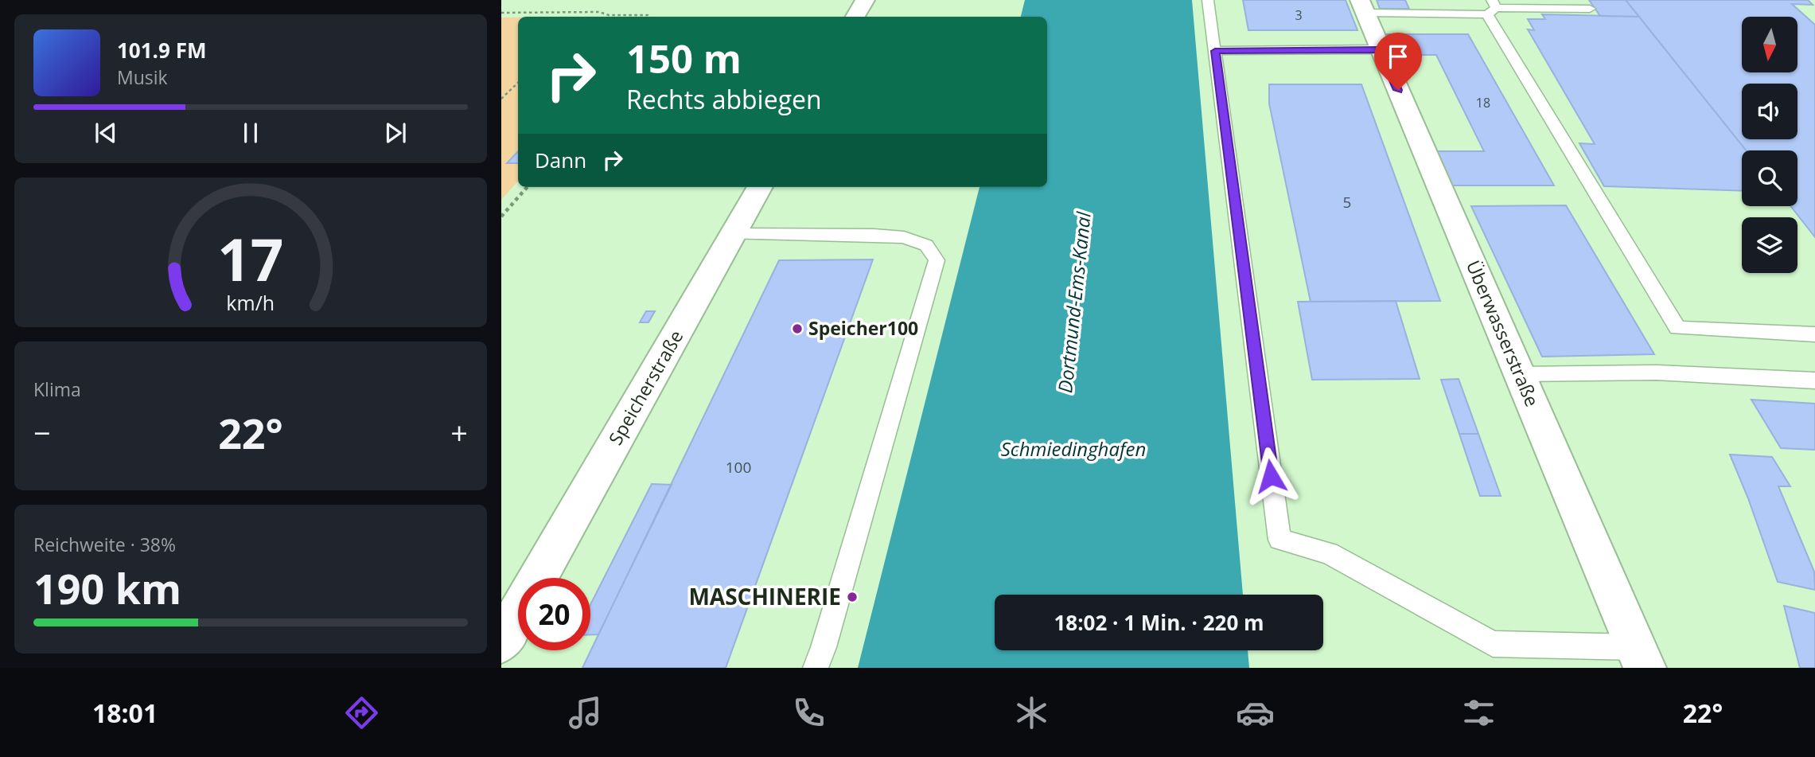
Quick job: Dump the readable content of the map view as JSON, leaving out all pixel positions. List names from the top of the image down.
{
  "streets": {
    "street": ["Überwasserstraße", "Speicherstraße"]
  },
  "water": ["Dortmund-Ems-Kanal", "Schmiedinghafen"],
  "places": ["Speicher100", "MASCHINERIE"],
  "house_numbers": [
    "3",
    "18",
    "5",
    "100"
  ],
  "north": "bottom",
  "page": {
    "turn": ["150 m", "Rechts abbiegen"],
    "song": ["101.9 FM", "Musik"],
    "then": "Dann",
    "tile": [
      "Klima",
      ["Reichweite · 38%", "190 km"]
    ],
    "heat": ["−", "22°", "+"],
    "limit": "20",
    "trip": "18:02 · 1 Min. · 220 m",
    "tabs": ["18:01", "22°"],
    "gauge": ["17", "km/h"]
  }
}
